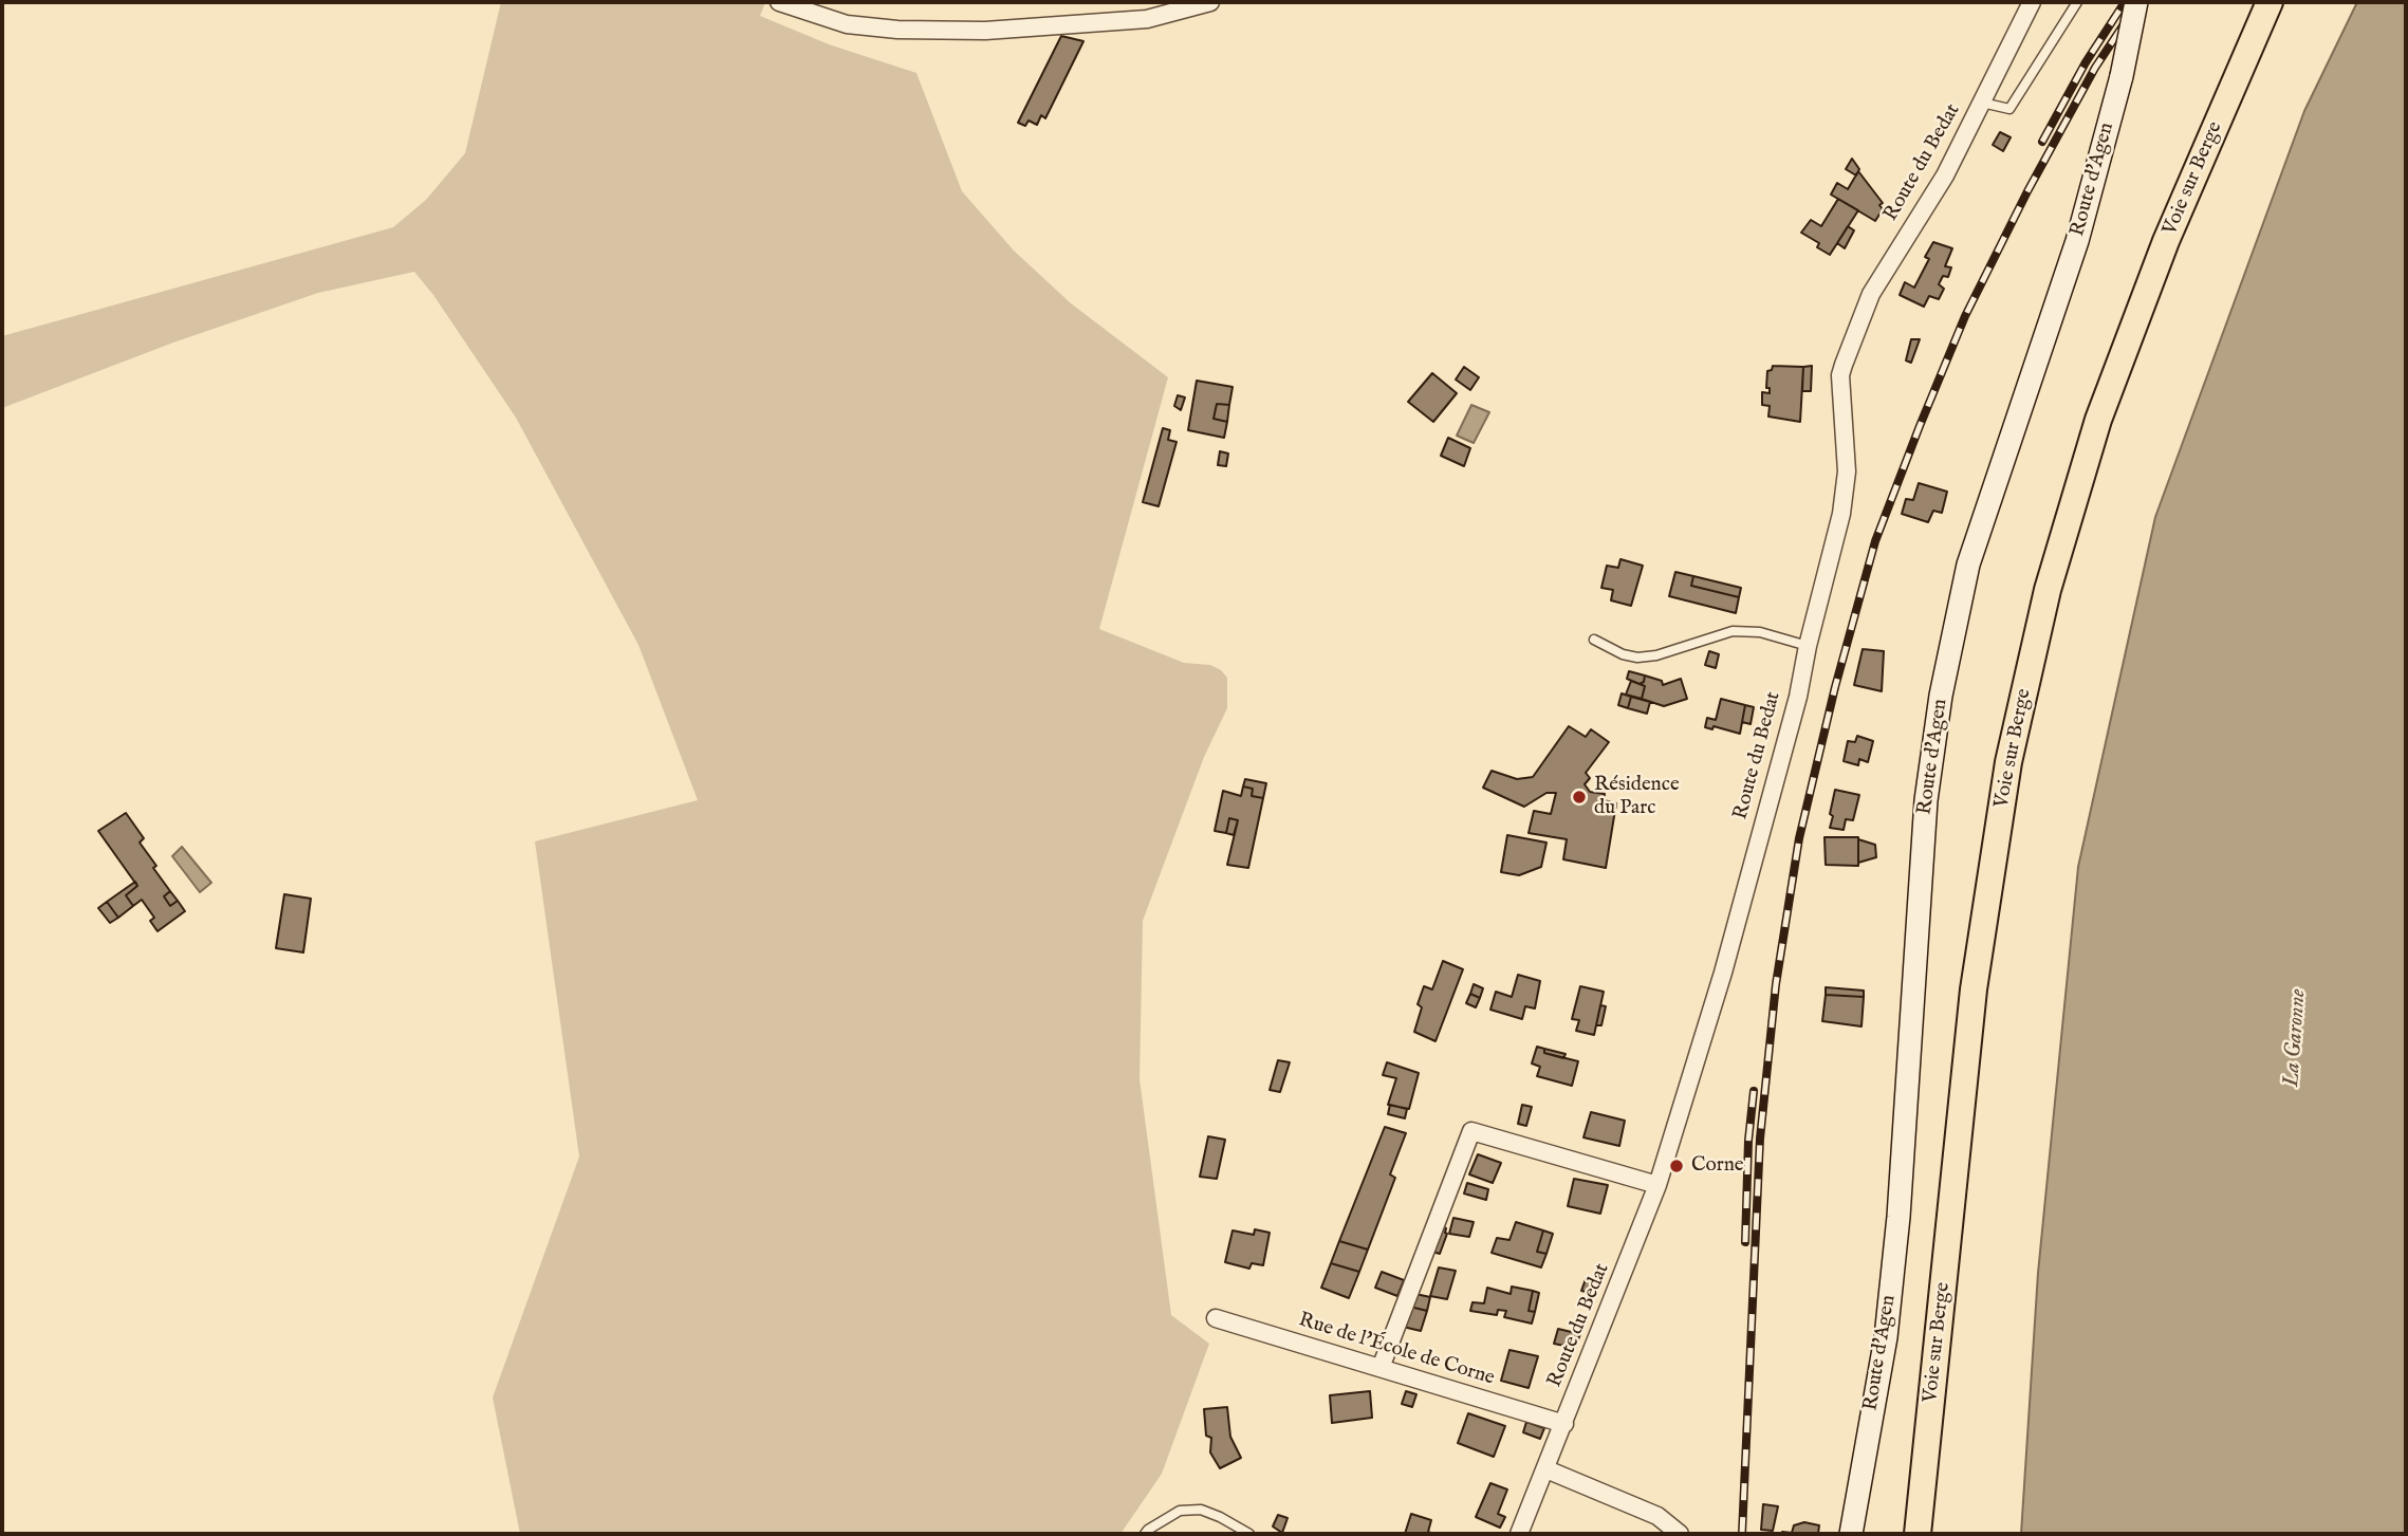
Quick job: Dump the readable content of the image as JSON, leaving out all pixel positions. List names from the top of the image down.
{
  "streets": {
    "main road": ["Voie sur Berge", "Route d'Agen"],
    "street": ["Route du Bedat", "Rue de l'École de Corne"]
  },
  "crossings": [
    ["Route du Bedat", "Rue de l'École de Corne"]
  ],
  "water": ["La Garonne"],
  "places": ["Résidence du Parc", "Corne"]
}
